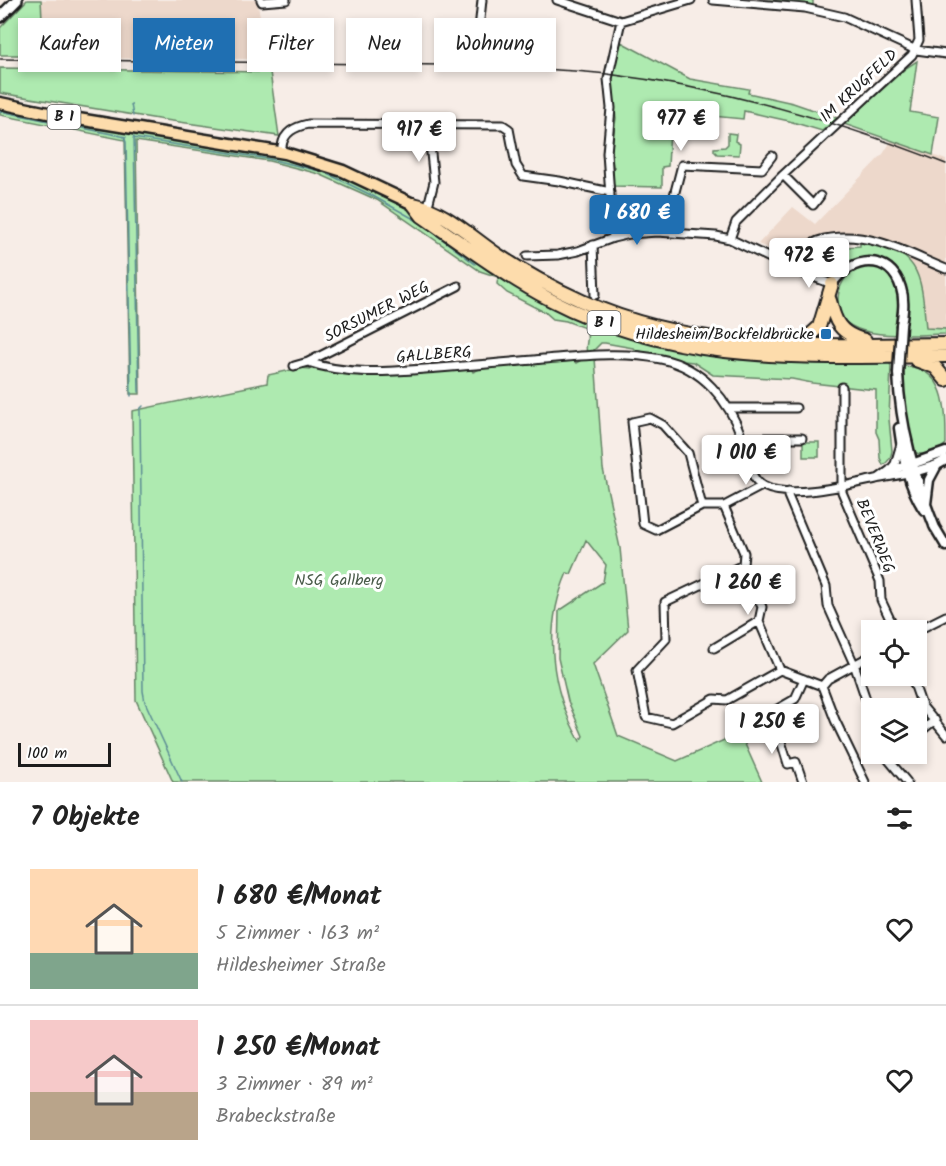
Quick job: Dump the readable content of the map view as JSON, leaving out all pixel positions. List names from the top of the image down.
{
  "streets": {
    "highway": ["B 1"],
    "street": [
      "IM KRUGFELD",
      "SORSUMER WEG",
      "GALLBERG",
      "BEVERWEG"
    ]
  },
  "crossings": [
    ["SORSUMER WEG", "GALLBERG"]
  ],
  "parks": ["NSG Gallberg"],
  "places": {
    "transit": ["Hildesheim/Bockfeldbrücke"]
  },
  "scale_bar": "100 m",
  "page": {
    "chip": [
      "Kaufen",
      "Mieten",
      "Filter",
      "Neu",
      "Wohnung"
    ],
    "price": [
      "977 €",
      "917 €",
      "1 680 €",
      "972 €",
      "1 010 €",
      "1 260 €",
      "1 250 €"
    ],
    "scale": "100 m",
    "heading": "7 Objekte",
    "list": [
      {
        "name": "1 680 €/Monat",
        "note": "5 Zimmer · 163 m² · Hildesheimer Straße"
      },
      {
        "name": "1 250 €/Monat",
        "note": "3 Zimmer · 89 m² · Brabeckstraße"
      }
    ]
  }
}
